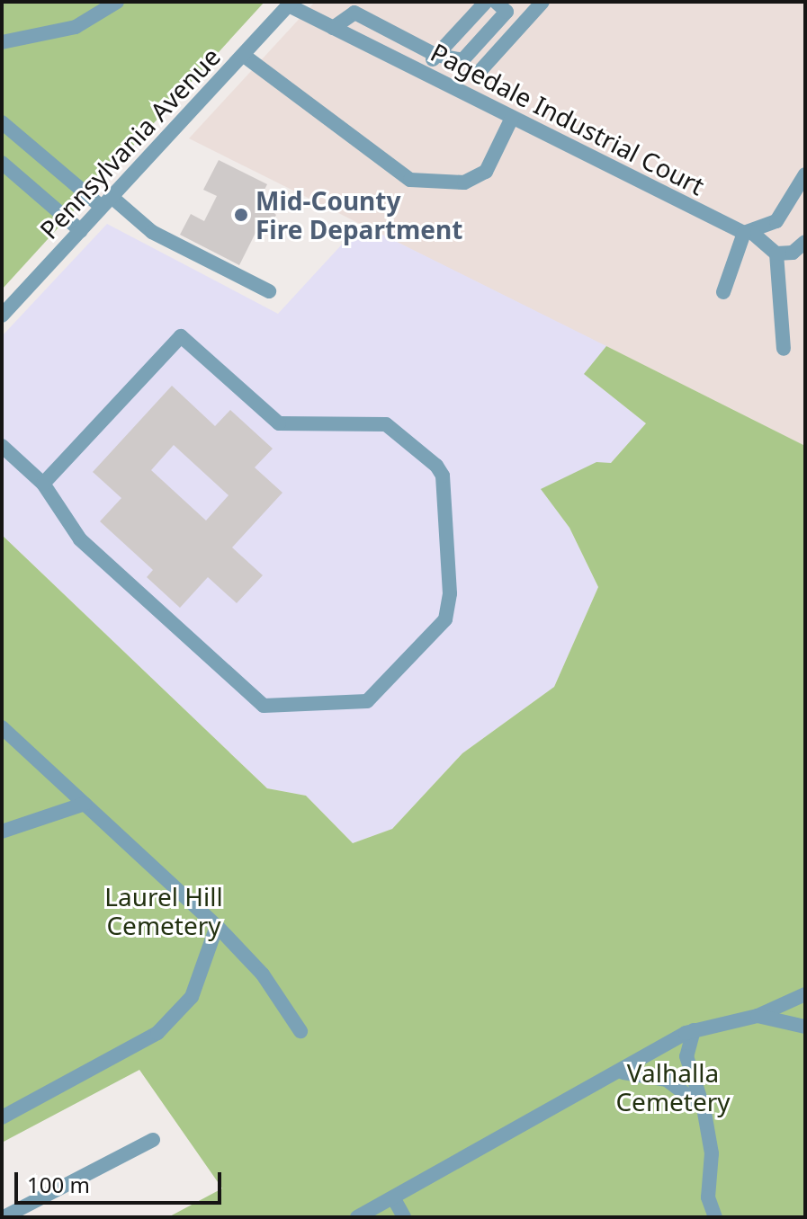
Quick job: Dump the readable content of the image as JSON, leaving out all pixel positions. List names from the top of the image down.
{
  "streets": {
    "street": ["Pagedale Industrial Court", "Pennsylvania Avenue"]
  },
  "crossings": [
    ["Pagedale Industrial Court", "Pennsylvania Avenue"]
  ],
  "parks": ["Laurel Hill Cemetery", "Valhalla Cemetery"],
  "places": ["Mid-County Fire Department"],
  "scale_bar": "100 m"
}
